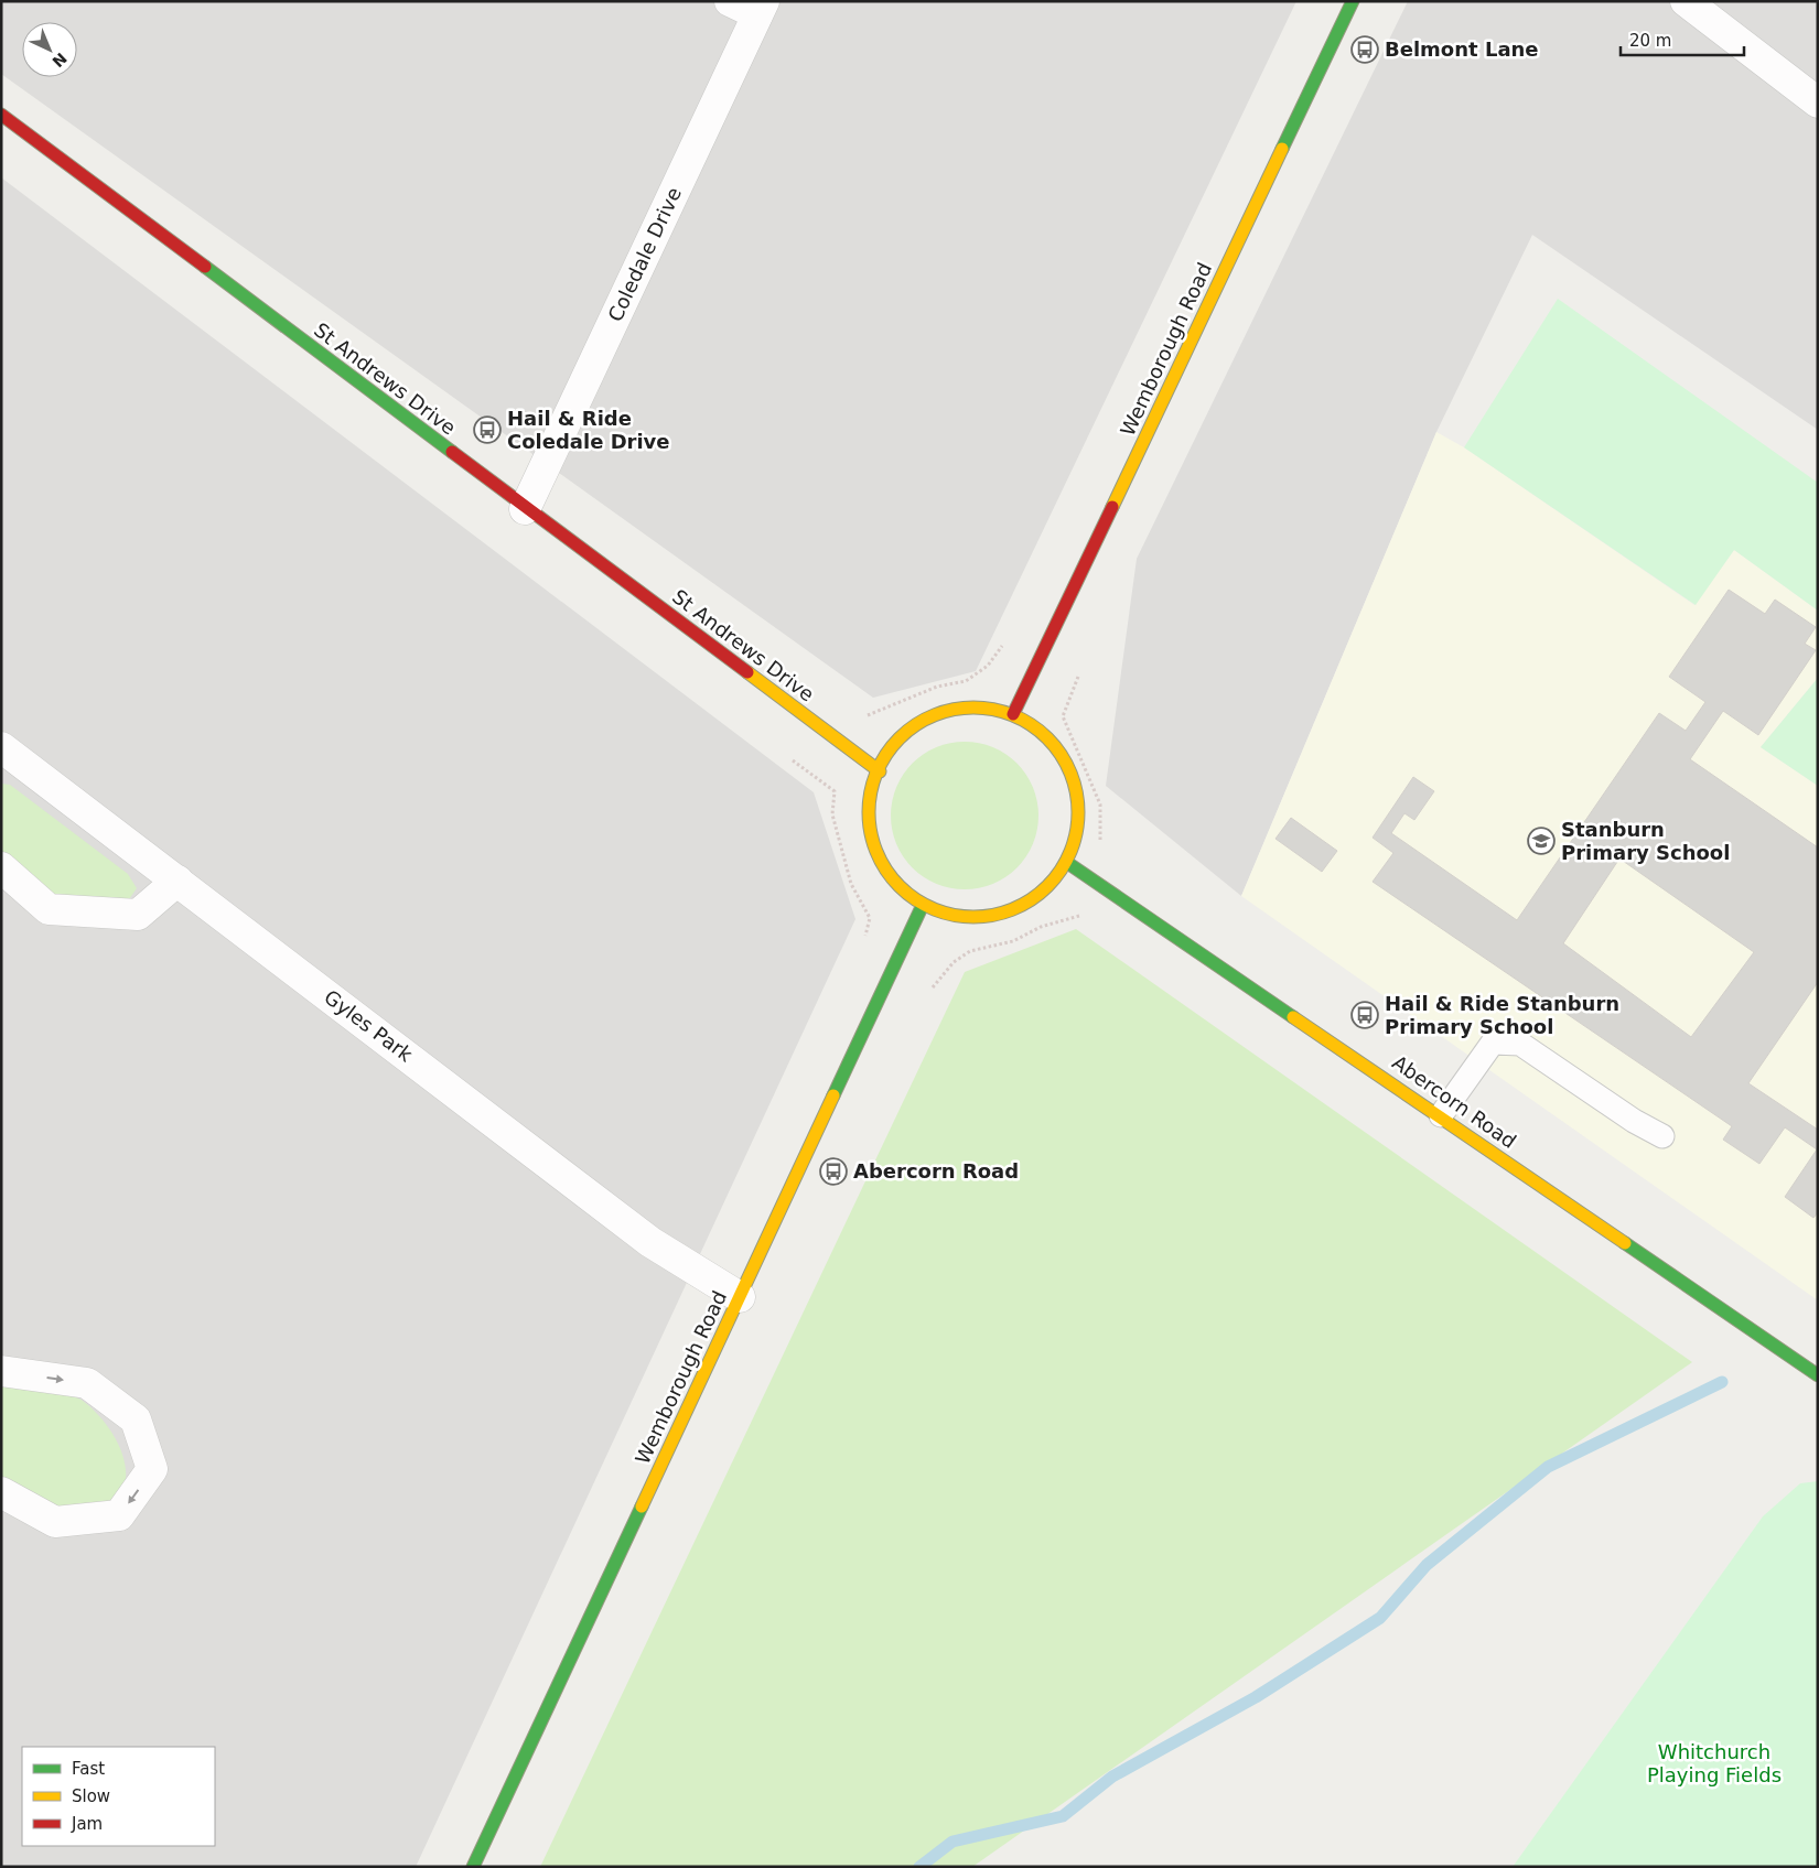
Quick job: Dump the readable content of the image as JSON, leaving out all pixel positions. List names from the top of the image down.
{
  "streets": {
    "street": [
      "Coledale Drive",
      "Wemborough Road",
      "St Andrews Drive",
      "Gyles Park",
      "Abercorn Road"
    ]
  },
  "crossings": [
    ["Coledale Drive", "St Andrews Drive"],
    ["Wemborough Road", "Gyles Park"]
  ],
  "parks": ["Whitchurch Playing Fields"],
  "places": {
    "bus stop": [
      "Belmont Lane",
      "Hail & Ride Coledale Drive",
      "Hail & Ride Stanburn Primary School",
      "Abercorn Road"
    ],
    "school or university": ["Stanburn Primary School"]
  },
  "legend": ["Fast", "Slow", "Jam"],
  "scale_bar": "20 m",
  "north": "bottom right"
}
